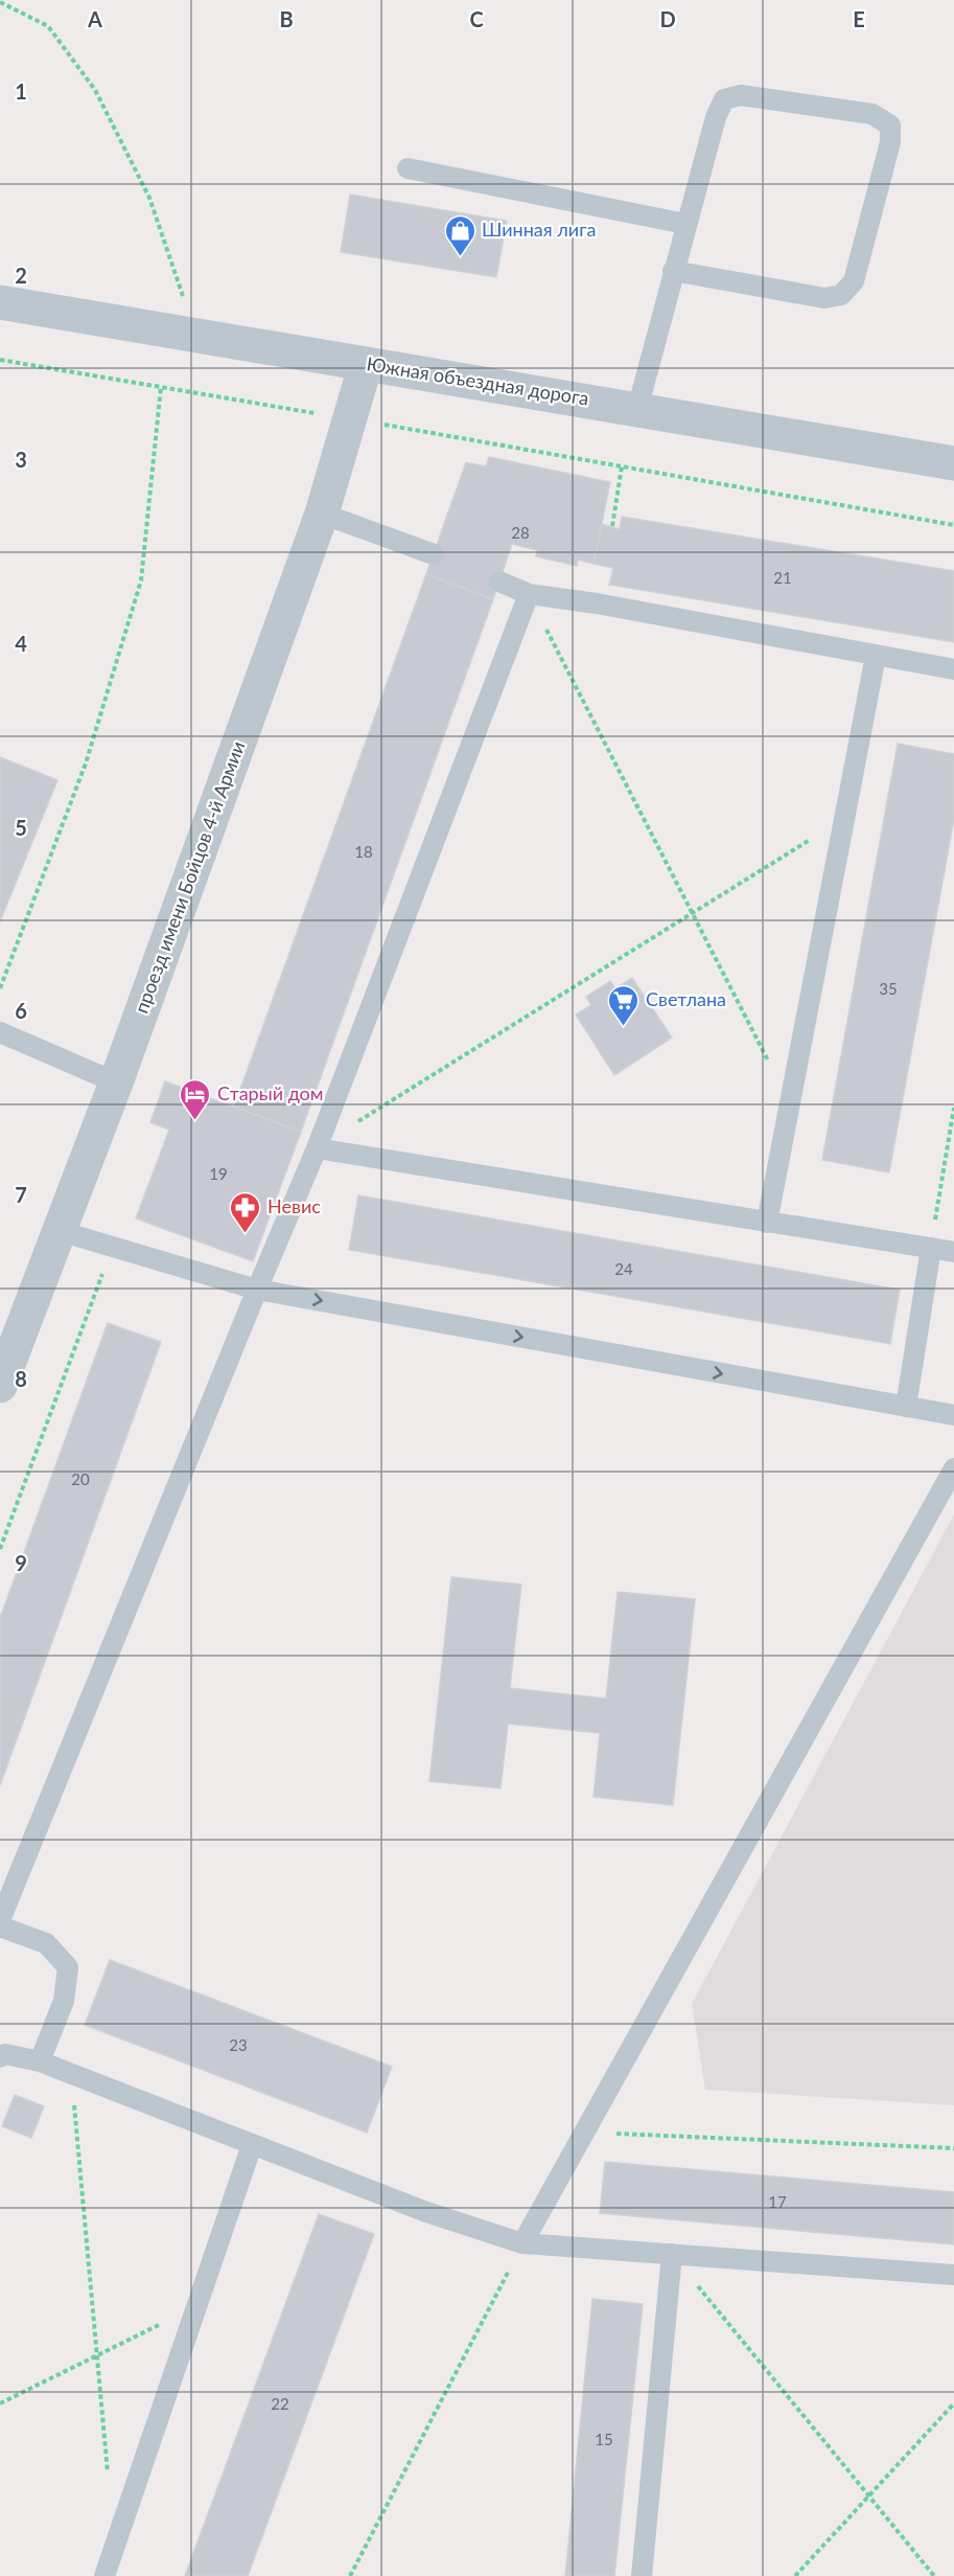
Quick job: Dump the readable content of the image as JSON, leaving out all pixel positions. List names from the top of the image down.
{
  "streets": {
    "street": ["Южная объездная дорога", "проезд имени Бойцов 4-й Армии"]
  },
  "crossings": [
    ["Южная объездная дорога", "проезд имени Бойцов 4-й Армии"]
  ],
  "places": {
    "shop": ["Шинная лига"],
    "supermarket": ["Светлана"],
    "hotel": ["Старый дом"],
    "pharmacy": ["Невис"]
  },
  "house_numbers": [
    "28",
    "21",
    "18",
    "35",
    "19",
    "24",
    "20",
    "23",
    "17",
    "22",
    "15"
  ],
  "grid": {
    "columns": [
      "A",
      "B",
      "C",
      "D",
      "E"
    ],
    "rows": [
      "1",
      "2",
      "3",
      "4",
      "5",
      "6",
      "7",
      "8",
      "9"
    ]
  }
}
